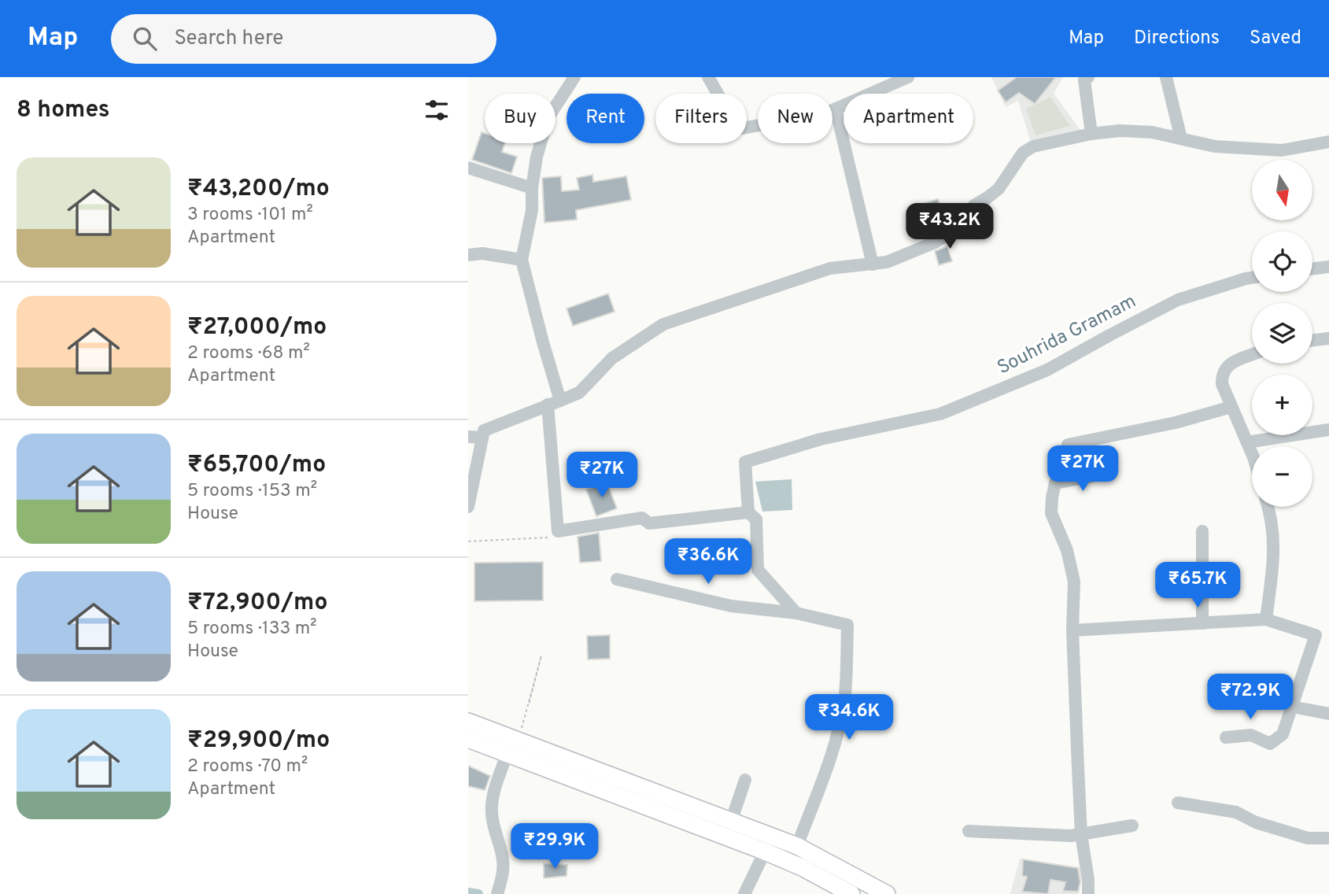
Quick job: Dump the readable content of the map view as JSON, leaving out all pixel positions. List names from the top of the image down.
{
  "streets": {
    "street": ["Souhrida Gramam"]
  },
  "north": "bottom",
  "page": {
    "header": "Map",
    "search": "Search here",
    "nav": ["Map", "Directions", "Saved"],
    "heading": "8 homes",
    "chip": [
      "Buy",
      "Rent",
      "Filters",
      "New",
      "Apartment"
    ],
    "list": [
      {
        "name": "₹43,200/mo",
        "note": "3 rooms · 101 m² · Apartment"
      },
      {
        "name": "₹27,000/mo",
        "note": "2 rooms · 68 m² · Apartment"
      },
      {
        "name": "₹65,700/mo",
        "note": "5 rooms · 153 m² · House"
      },
      {
        "name": "₹72,900/mo",
        "note": "5 rooms · 133 m² · House"
      },
      {
        "name": "₹29,900/mo",
        "note": "2 rooms · 70 m² · Apartment"
      }
    ],
    "map_buttons": ["+", "−"],
    "price": [
      "₹43.2K",
      "₹27K",
      "₹27K",
      "₹36.6K",
      "₹65.7K",
      "₹72.9K",
      "₹34.6K",
      "₹29.9K"
    ]
  }
}
